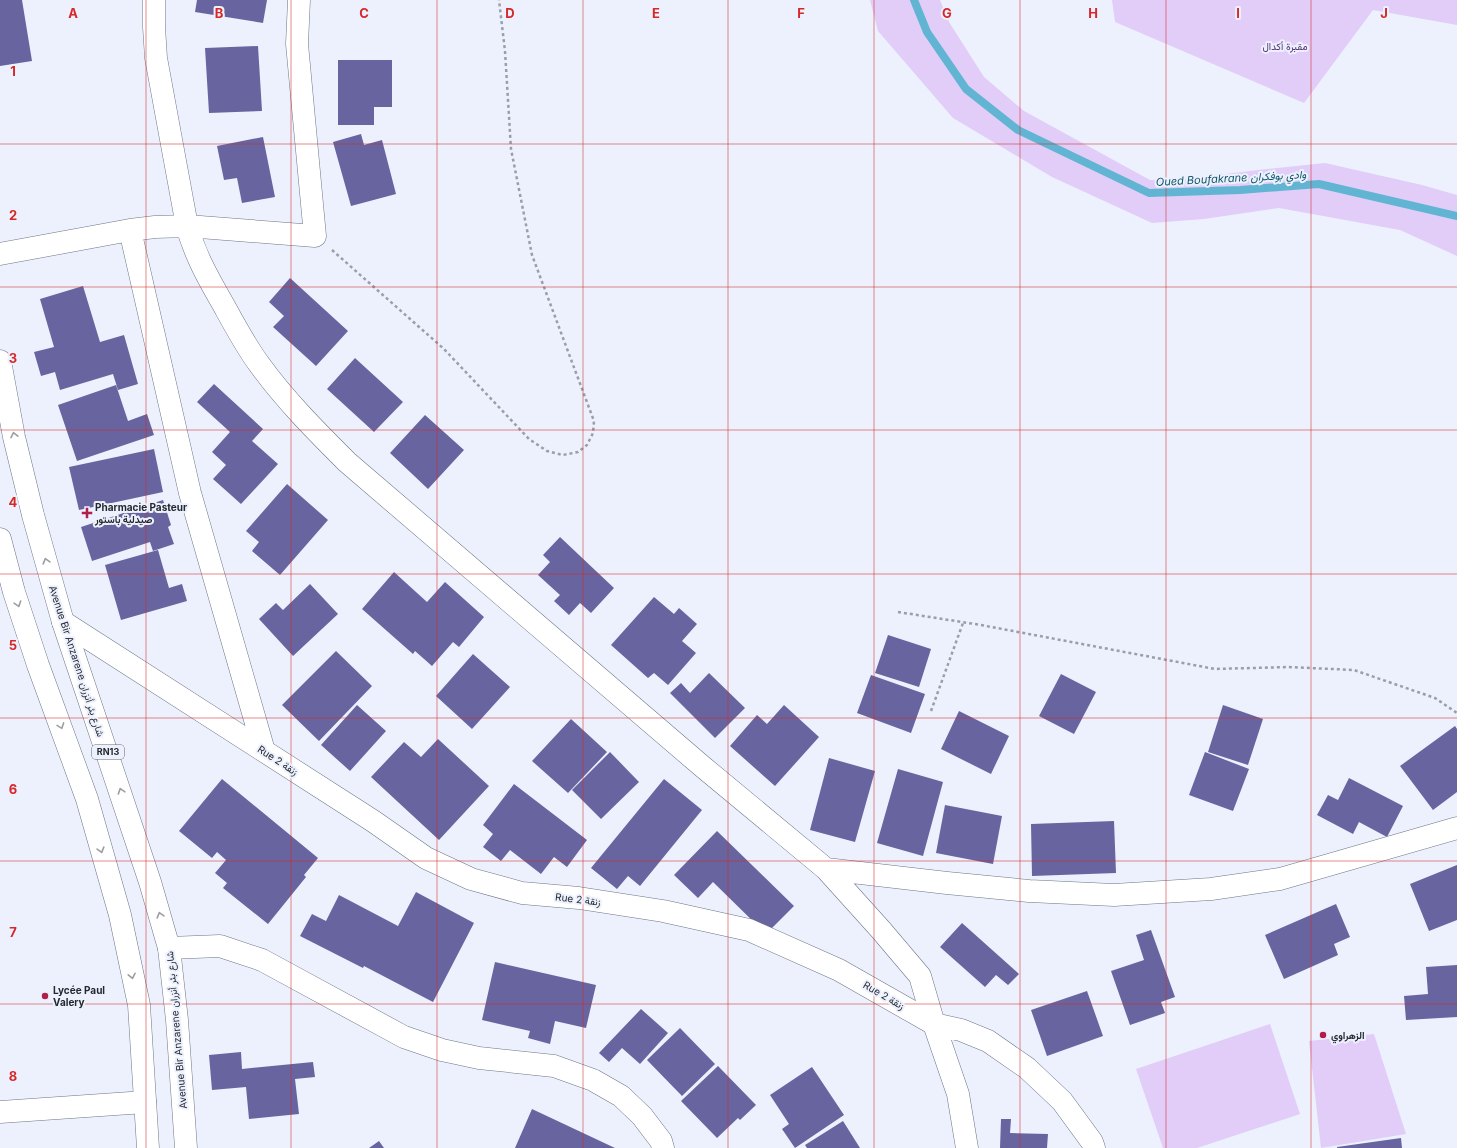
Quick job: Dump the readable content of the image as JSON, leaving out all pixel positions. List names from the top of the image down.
{
  "streets": {
    "street": ["Avenue Bir Anzarene شارع بئر أنزران", "RN13", "Rue 2 زنقة"]
  },
  "crossings": [
    ["Avenue Bir Anzarene شارع بئر أنزران", "Rue 2 زنقة"]
  ],
  "water": ["Oued Boufakrane وادي بوفكران"],
  "parks": ["مقبرة أكدال"],
  "places": {
    "health": ["Pharmacie Pasteur صيدلية باستور"],
    "other": ["Lycée Paul Valery", "الزهراوي"]
  },
  "grid": {
    "columns": [
      "A",
      "B",
      "C",
      "D",
      "E",
      "F",
      "G",
      "H",
      "I",
      "J"
    ],
    "rows": [
      "1",
      "2",
      "3",
      "4",
      "5",
      "6",
      "7",
      "8"
    ]
  }
}
